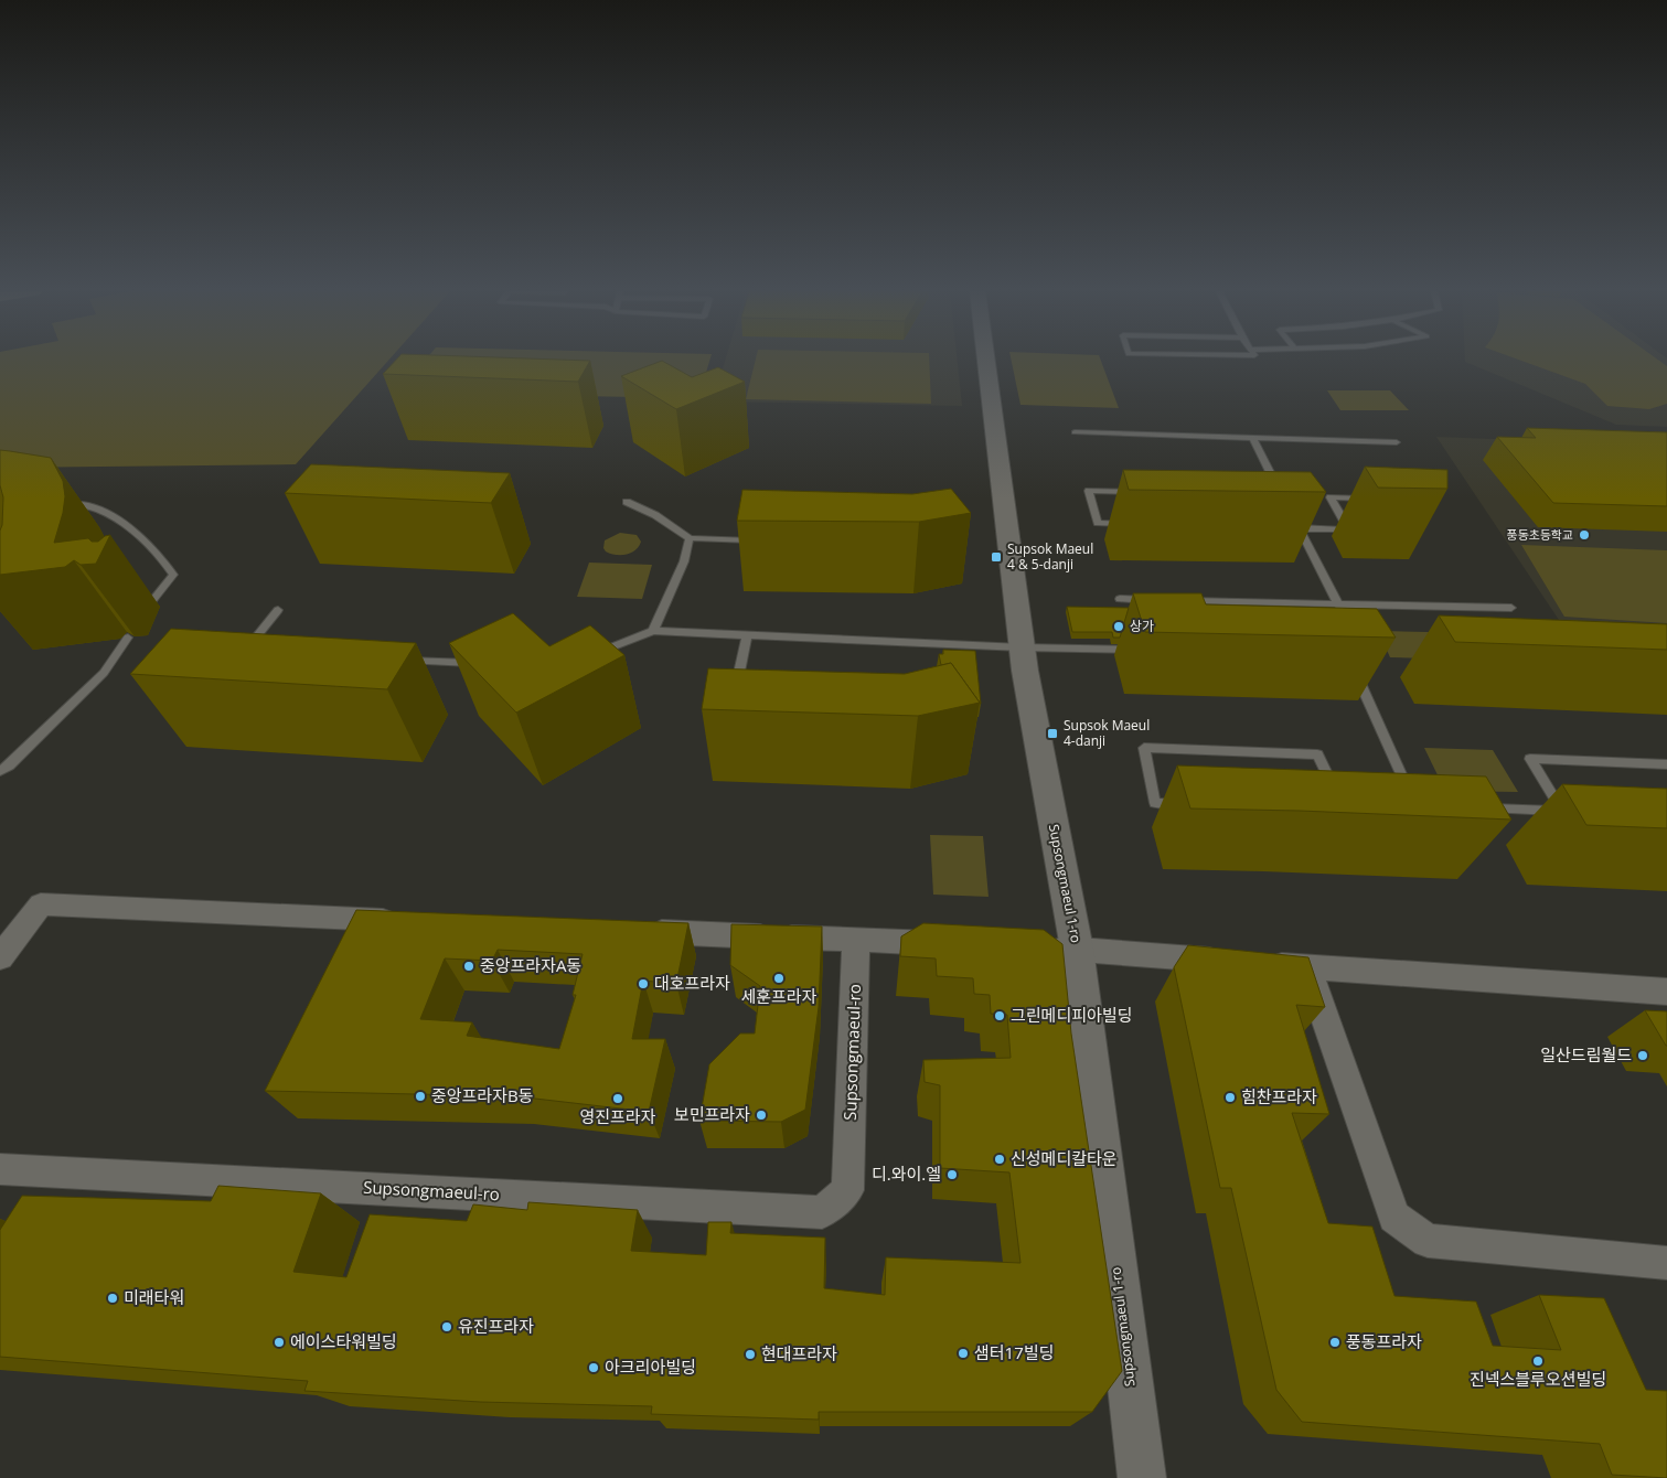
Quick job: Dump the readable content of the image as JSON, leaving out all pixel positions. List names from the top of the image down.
{
  "streets": {
    "street": ["Supsongmaeul 1-ro", "Supsongmaeul-ro"]
  },
  "places": {
    "other": [
      "풍동초등학교",
      "상가",
      "중앙프라자A동",
      "세훈프라자",
      "대호프라자",
      "그린메디피아빌딩",
      "일산드림월드",
      "중앙프라자B동",
      "힘찬프라자",
      "영진프라자",
      "보민프라자",
      "신성메디칼타운",
      "디.와이.엘",
      "미래타워",
      "유진프라자",
      "에이스타워빌딩",
      "풍동프라자",
      "샘터17빌딩",
      "현대프라자",
      "진넥스블루오션빌딩",
      "아크리아빌딩"
    ],
    "transit": ["Supsok Maeul 4 & 5-danji", "Supsok Maeul 4-danji"]
  }
}
